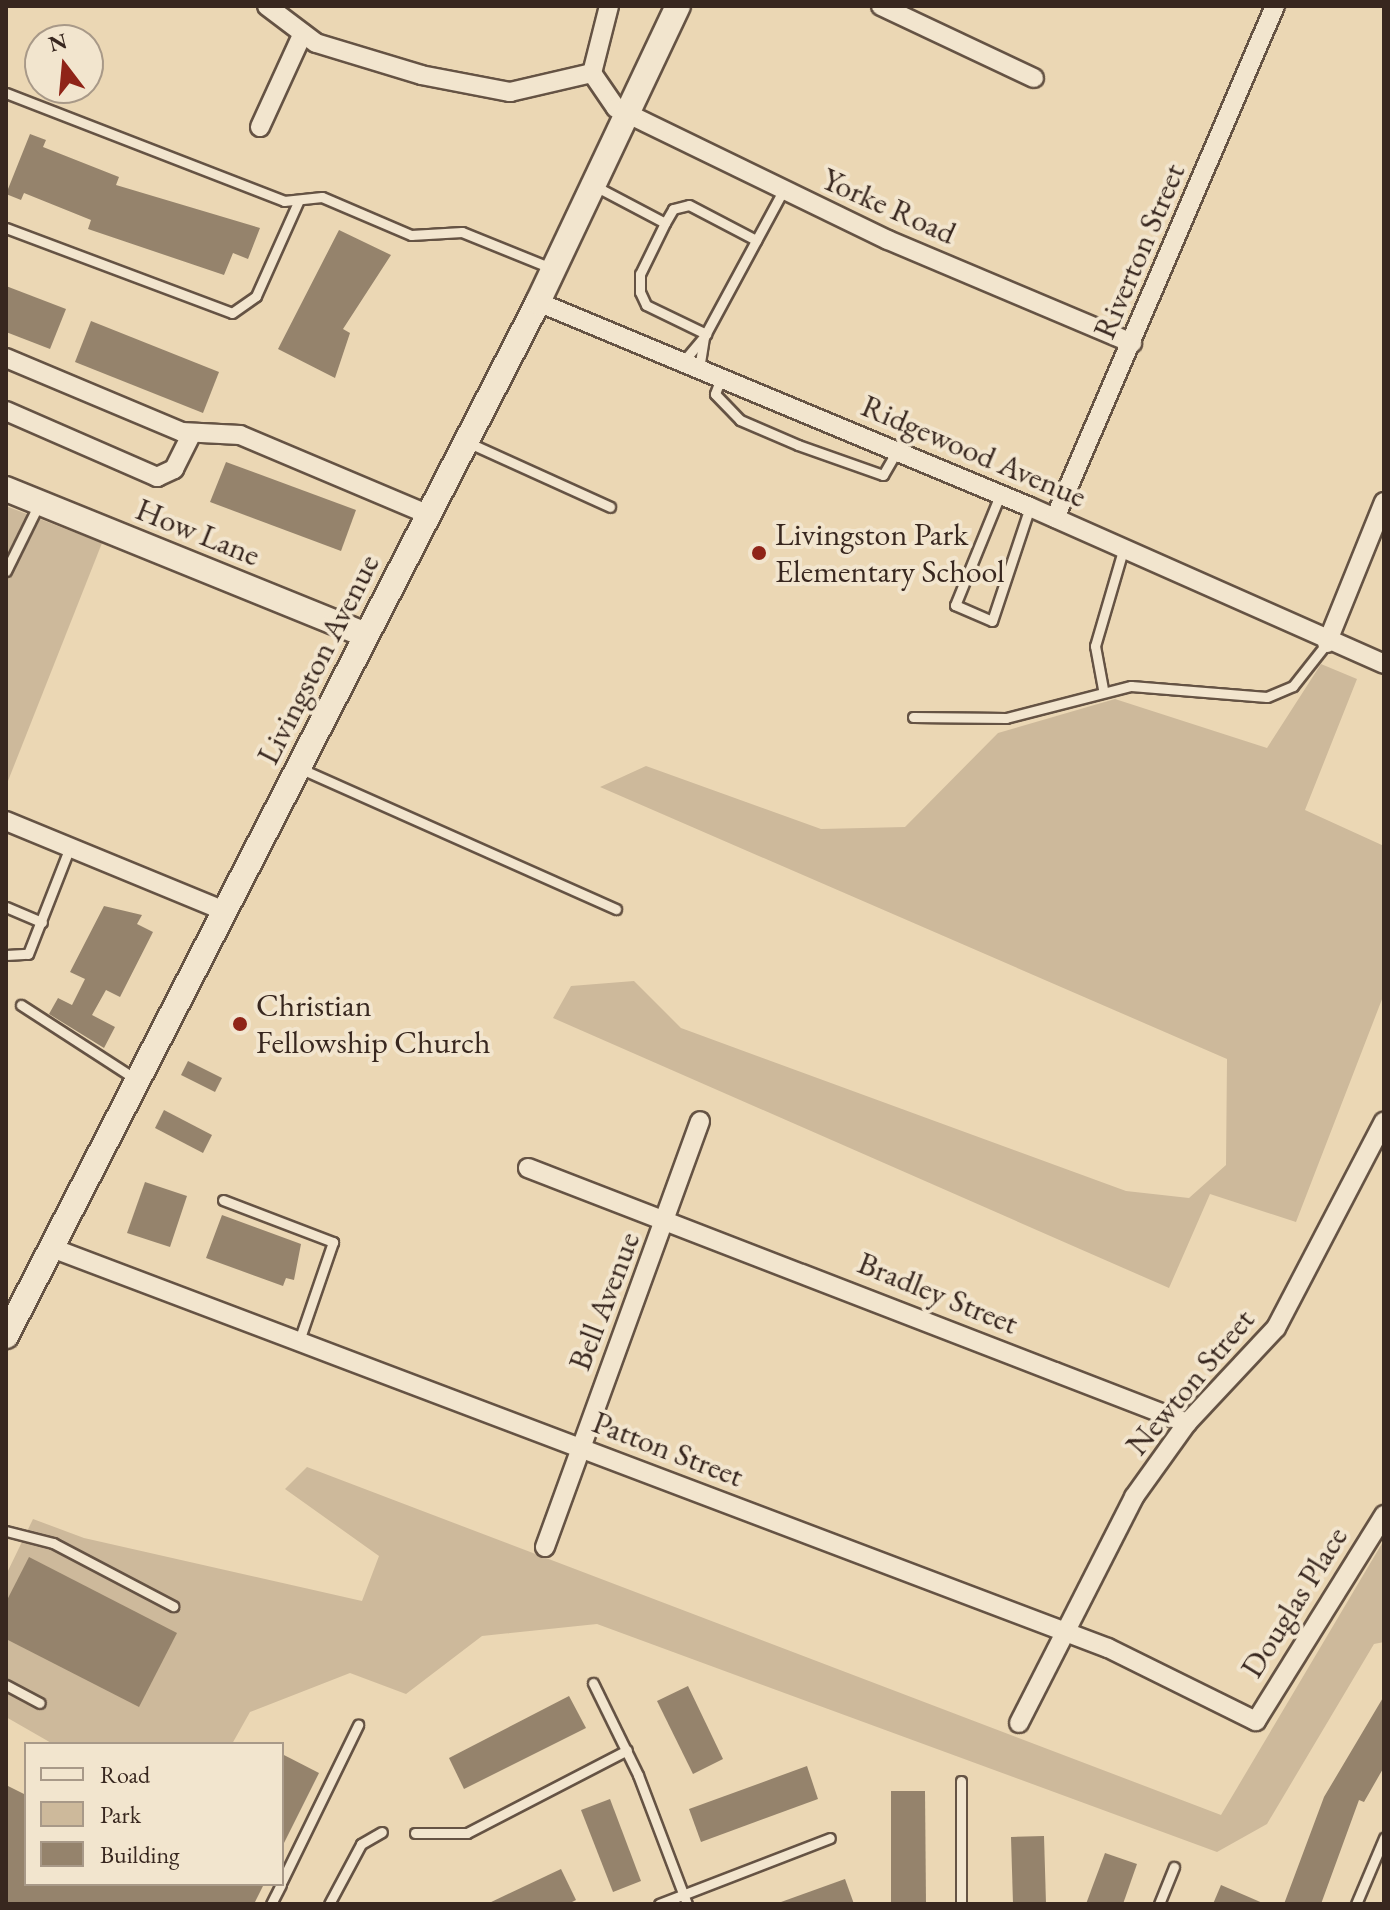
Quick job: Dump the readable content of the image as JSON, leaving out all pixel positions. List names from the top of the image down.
{
  "streets": {
    "main road": ["How Lane", "Livingston Avenue"],
    "street": [
      "Yorke Road",
      "Riverton Street",
      "Ridgewood Avenue",
      "Bradley Street",
      "Bell Avenue",
      "Newton Street",
      "Patton Street",
      "Douglas Place"
    ]
  },
  "crossings": [
    ["Yorke Road", "Riverton Street"],
    ["Yorke Road", "Livingston Avenue"],
    ["Riverton Street", "Ridgewood Avenue"],
    ["Ridgewood Avenue", "Livingston Avenue"],
    ["How Lane", "Livingston Avenue"],
    ["Livingston Avenue", "Patton Street"],
    ["Bradley Street", "Bell Avenue"],
    ["Bradley Street", "Newton Street"],
    ["Bell Avenue", "Patton Street"],
    ["Newton Street", "Patton Street"],
    ["Patton Street", "Douglas Place"]
  ],
  "places": ["Livingston Park Elementary School", "Christian Fellowship Church"],
  "legend": ["Road", "Park", "Building"],
  "north": "top"
}
